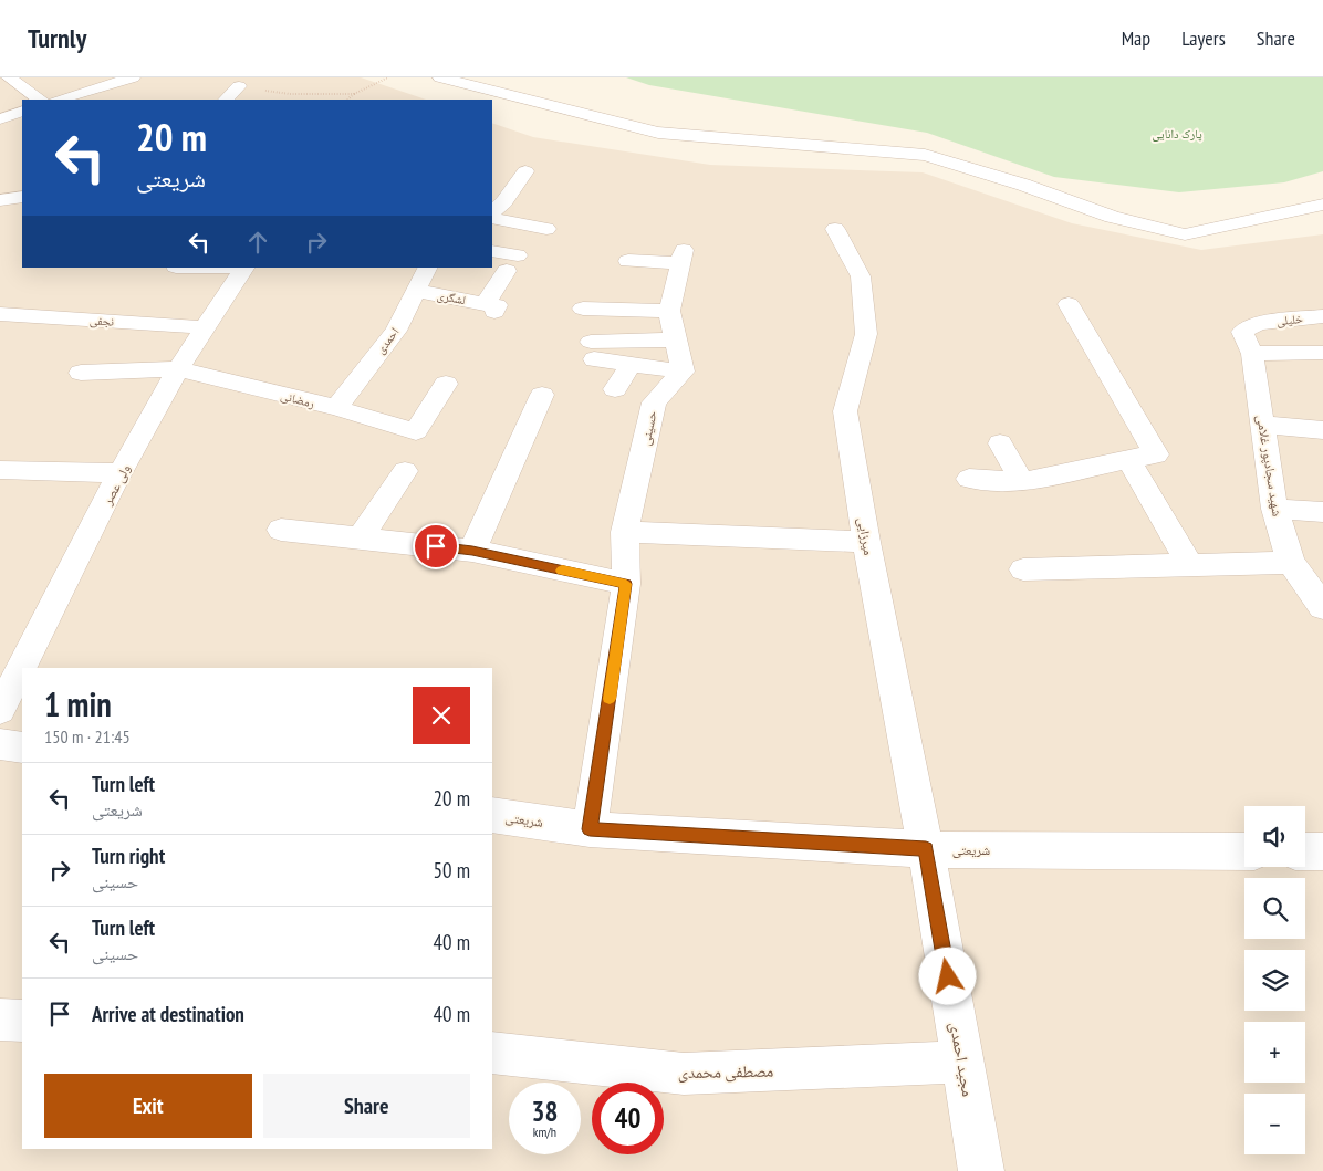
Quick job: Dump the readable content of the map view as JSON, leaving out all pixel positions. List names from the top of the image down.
{
  "streets": {
    "street": [
      "لشگری",
      "خلیلی",
      "نجفی",
      "احمدی",
      "رمضانی",
      "حسینی",
      "شهید سجادپور غلامی",
      "ولی عصر",
      "میرزایی",
      "شریعتی",
      "مجید احمدی",
      "مصطفی محمدی"
    ]
  },
  "crossings": [
    ["لشگری", "احمدی"],
    ["خلیلی", "شهید سجادپور غلامی"],
    ["نجفی", "ولی عصر"],
    ["احمدی", "رمضانی"],
    ["رمضانی", "ولی عصر"],
    ["حسینی", "شریعتی"],
    ["میرزایی", "شریعتی"],
    ["میرزایی", "مجید احمدی"],
    ["شریعتی", "مجید احمدی"],
    ["مجید احمدی", "مصطفی محمدی"]
  ],
  "parks": ["پارک دانایی"],
  "page": {
    "header": "Turnly",
    "nav": ["Map", "Layers", "Share"],
    "turn": ["20 m", "شریعتی"],
    "heading": ["1 min", "150 m · 21:45"],
    "list": [
      {
        "name": "Turn left",
        "note": "شریعتی",
        "value": "20 m"
      },
      {
        "name": "Turn right",
        "note": "حسینی",
        "value": "50 m"
      },
      {
        "name": "Turn left",
        "note": "حسینی",
        "value": "40 m"
      },
      {
        "name": "Arrive at destination",
        "value": "40 m"
      }
    ],
    "map_buttons": ["+", "−"],
    "buttons": ["Exit", "Share"],
    "speed": "38 km/h",
    "limit": "40"
  }
}
